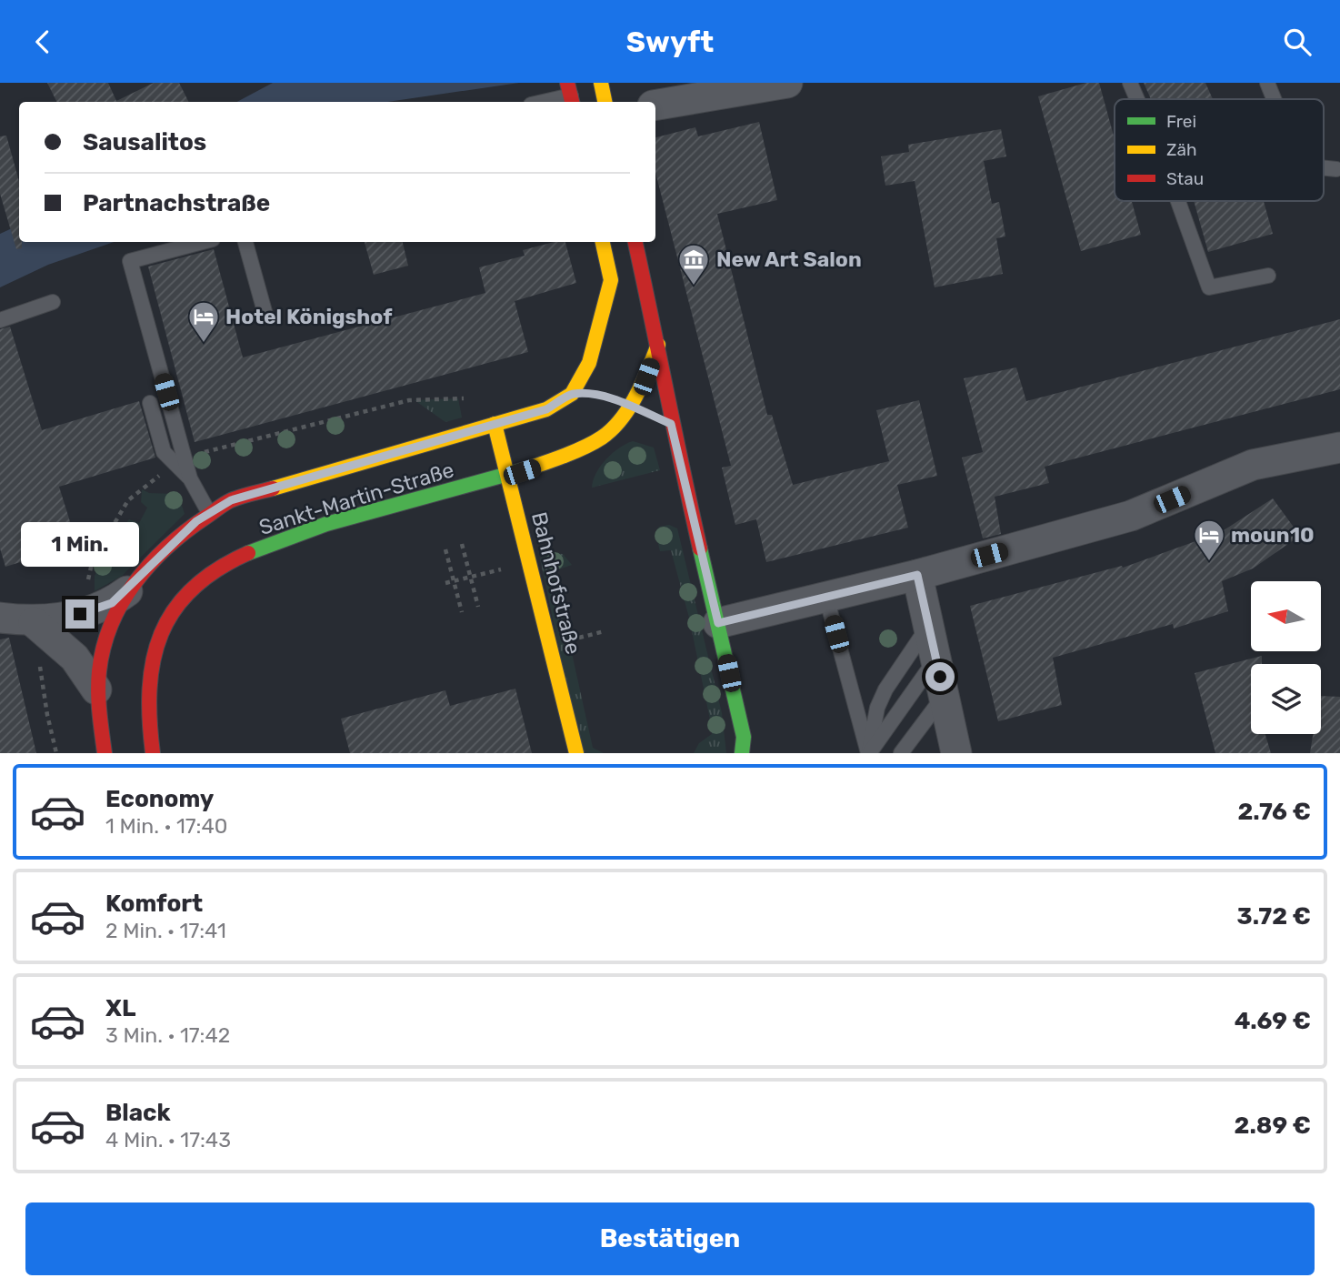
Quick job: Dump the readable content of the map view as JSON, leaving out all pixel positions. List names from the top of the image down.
{
  "streets": {
    "main road": ["Sankt-Martin-Straße", "Bahnhofstraße"]
  },
  "crossings": [
    ["Sankt-Martin-Straße", "Bahnhofstraße"]
  ],
  "places": {
    "museum": ["New Art Salon"],
    "hotel": ["Hotel Königshof", "moun10"]
  },
  "legend": ["Frei", "Zäh", "Stau"],
  "north": "left",
  "page": {
    "header": "Swyft",
    "banner": ["Sausalitos", "Partnachstraße"],
    "bubble": "1 Min.",
    "list": [
      {
        "name": "Economy",
        "note": "1 Min. · 17:40",
        "value": "2.76 €"
      },
      {
        "name": "Komfort",
        "note": "2 Min. · 17:41",
        "value": "3.72 €"
      },
      {
        "name": "XL",
        "note": "3 Min. · 17:42",
        "value": "4.69 €"
      },
      {
        "name": "Black",
        "note": "4 Min. · 17:43",
        "value": "2.89 €"
      }
    ],
    "buttons": "Bestätigen"
  }
}
